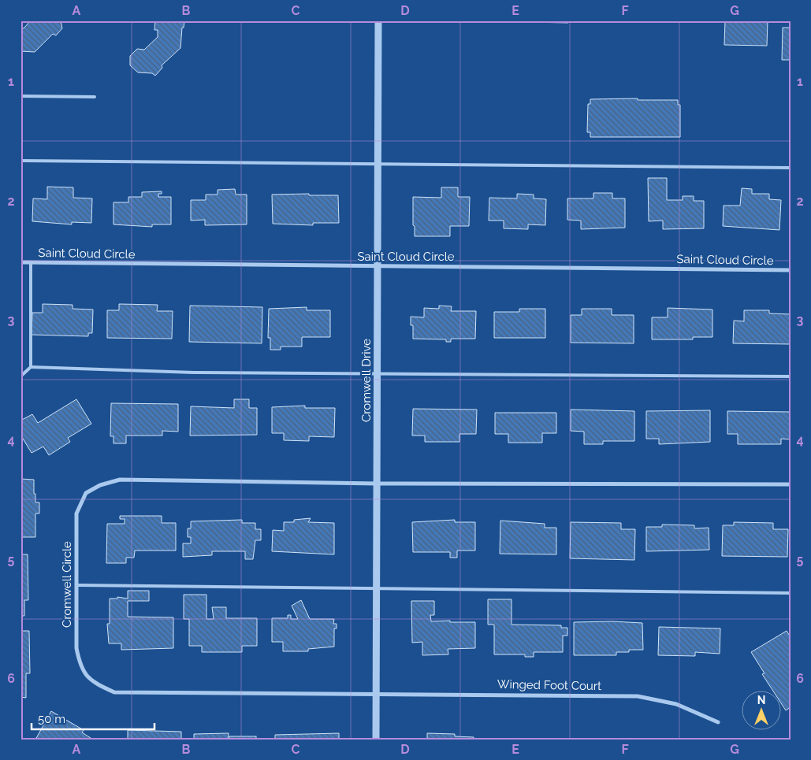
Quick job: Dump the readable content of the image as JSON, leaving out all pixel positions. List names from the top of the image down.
{
  "streets": {
    "street": [
      "Saint Cloud Circle",
      "Cromwell Drive",
      "Cromwell Circle",
      "Winged Foot Court"
    ]
  },
  "crossings": [
    ["Saint Cloud Circle", "Cromwell Drive"],
    ["Cromwell Drive", "Cromwell Circle"],
    ["Cromwell Drive", "Winged Foot Court"],
    ["Cromwell Circle", "Winged Foot Court"]
  ],
  "scale_bar": "50 m",
  "north": "top",
  "grid": {
    "columns": [
      "A",
      "B",
      "C",
      "D",
      "E",
      "F",
      "G"
    ],
    "rows": [
      "1",
      "2",
      "3",
      "4",
      "5",
      "6"
    ]
  }
}
